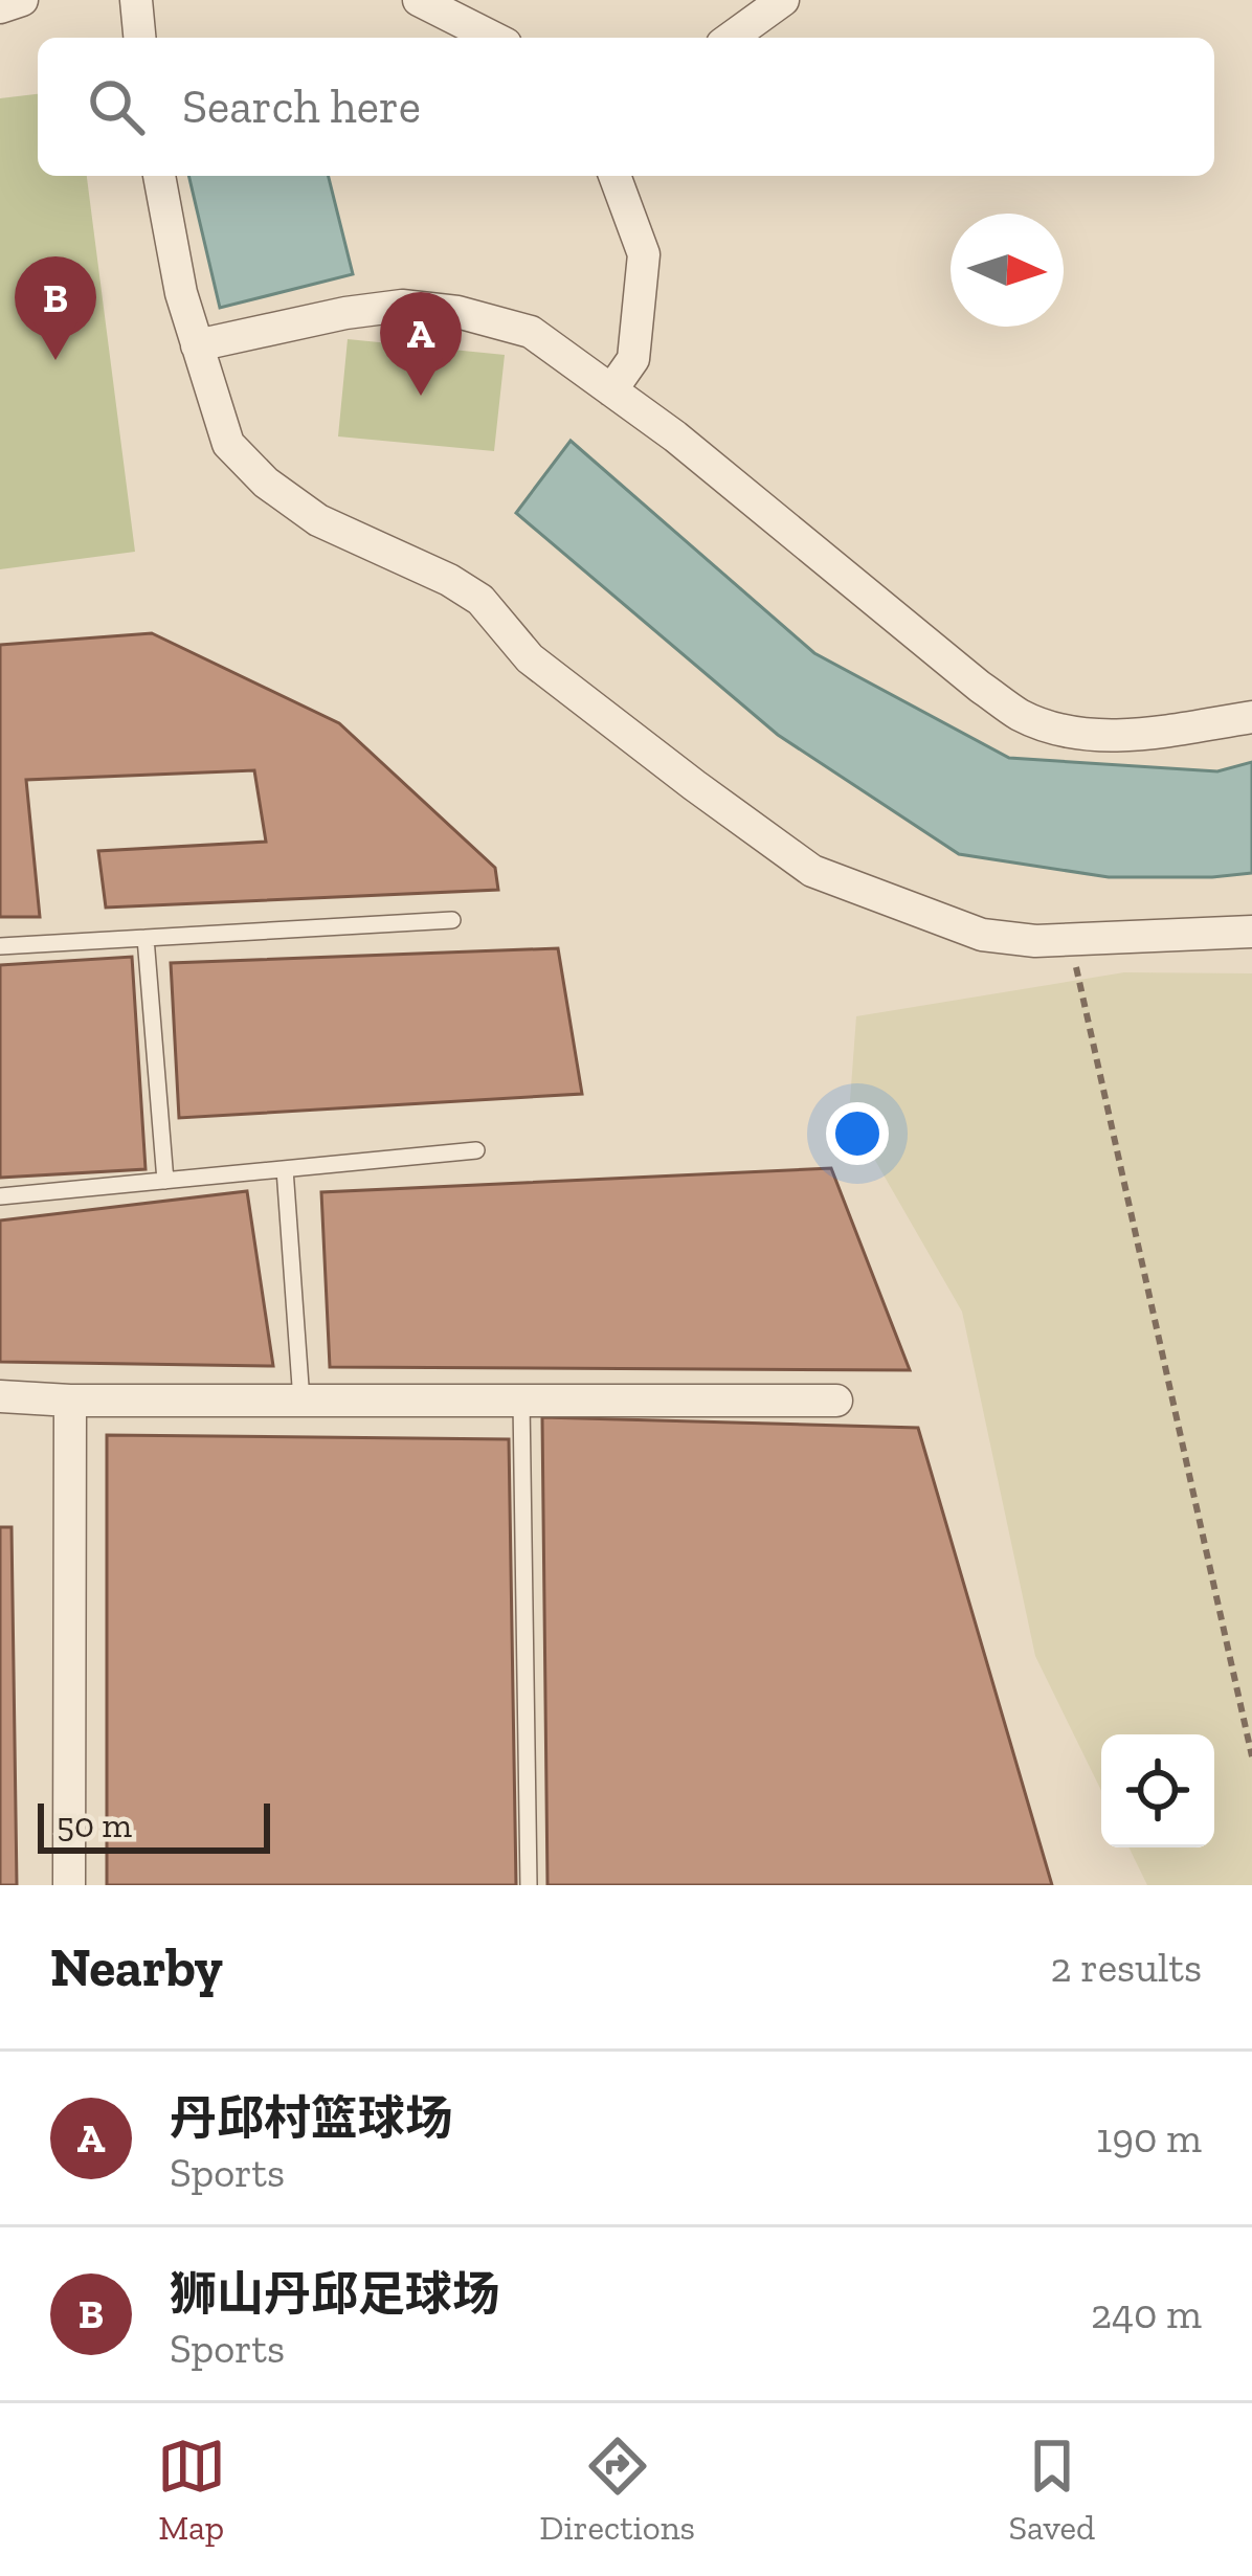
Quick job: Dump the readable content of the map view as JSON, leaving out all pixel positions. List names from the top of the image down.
{
  "scale_bar": "50 m",
  "north": "right",
  "page": {
    "search": "Search here",
    "pins": ["B", "A"],
    "scale": "50 m",
    "heading": ["Nearby", "2 results"],
    "list": [
      {
        "mark": "A",
        "name": "丹邱村篮球场",
        "note": "Sports",
        "value": "190 m"
      },
      {
        "mark": "B",
        "name": "狮山丹邱足球场",
        "note": "Sports",
        "value": "240 m"
      }
    ],
    "nav": ["Map", "Directions", "Saved"]
  }
}
